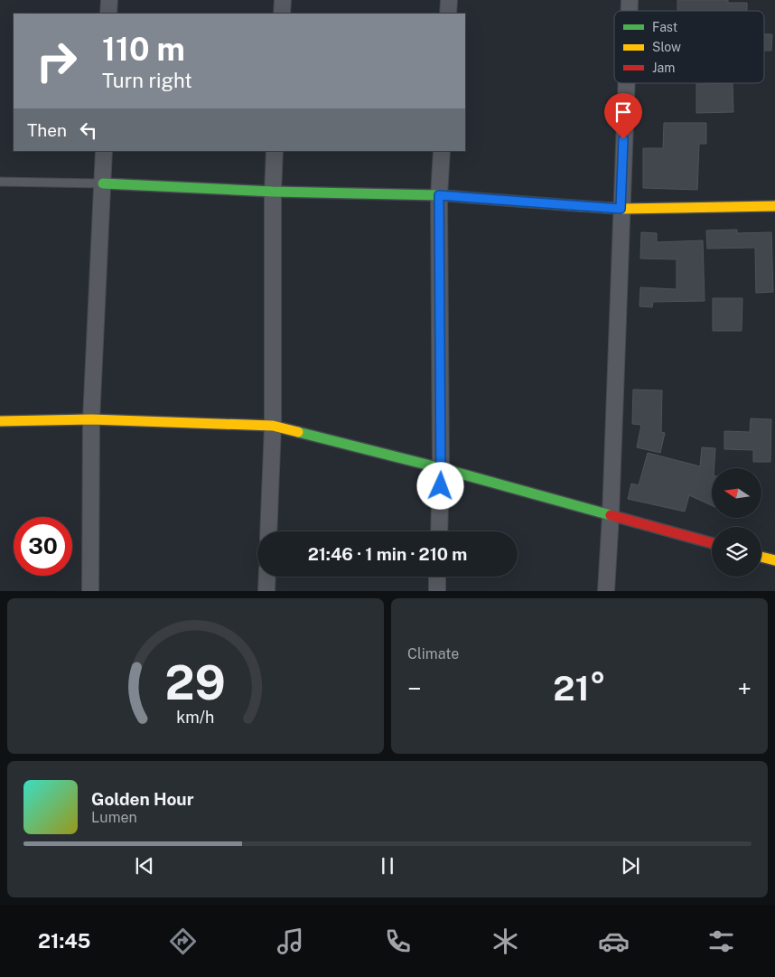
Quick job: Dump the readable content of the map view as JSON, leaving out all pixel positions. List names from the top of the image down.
{
  "legend": ["Fast", "Slow", "Jam"],
  "north": "left",
  "page": {
    "turn": ["110 m", "Turn right"],
    "then": "Then",
    "limit": "30",
    "trip": "21:46 · 1 min · 210 m",
    "tile": "Climate",
    "heat": ["−", "21°", "+"],
    "song": ["Golden Hour", "Lumen"],
    "tabs": "21:45",
    "gauge": ["29", "km/h"]
  }
}
